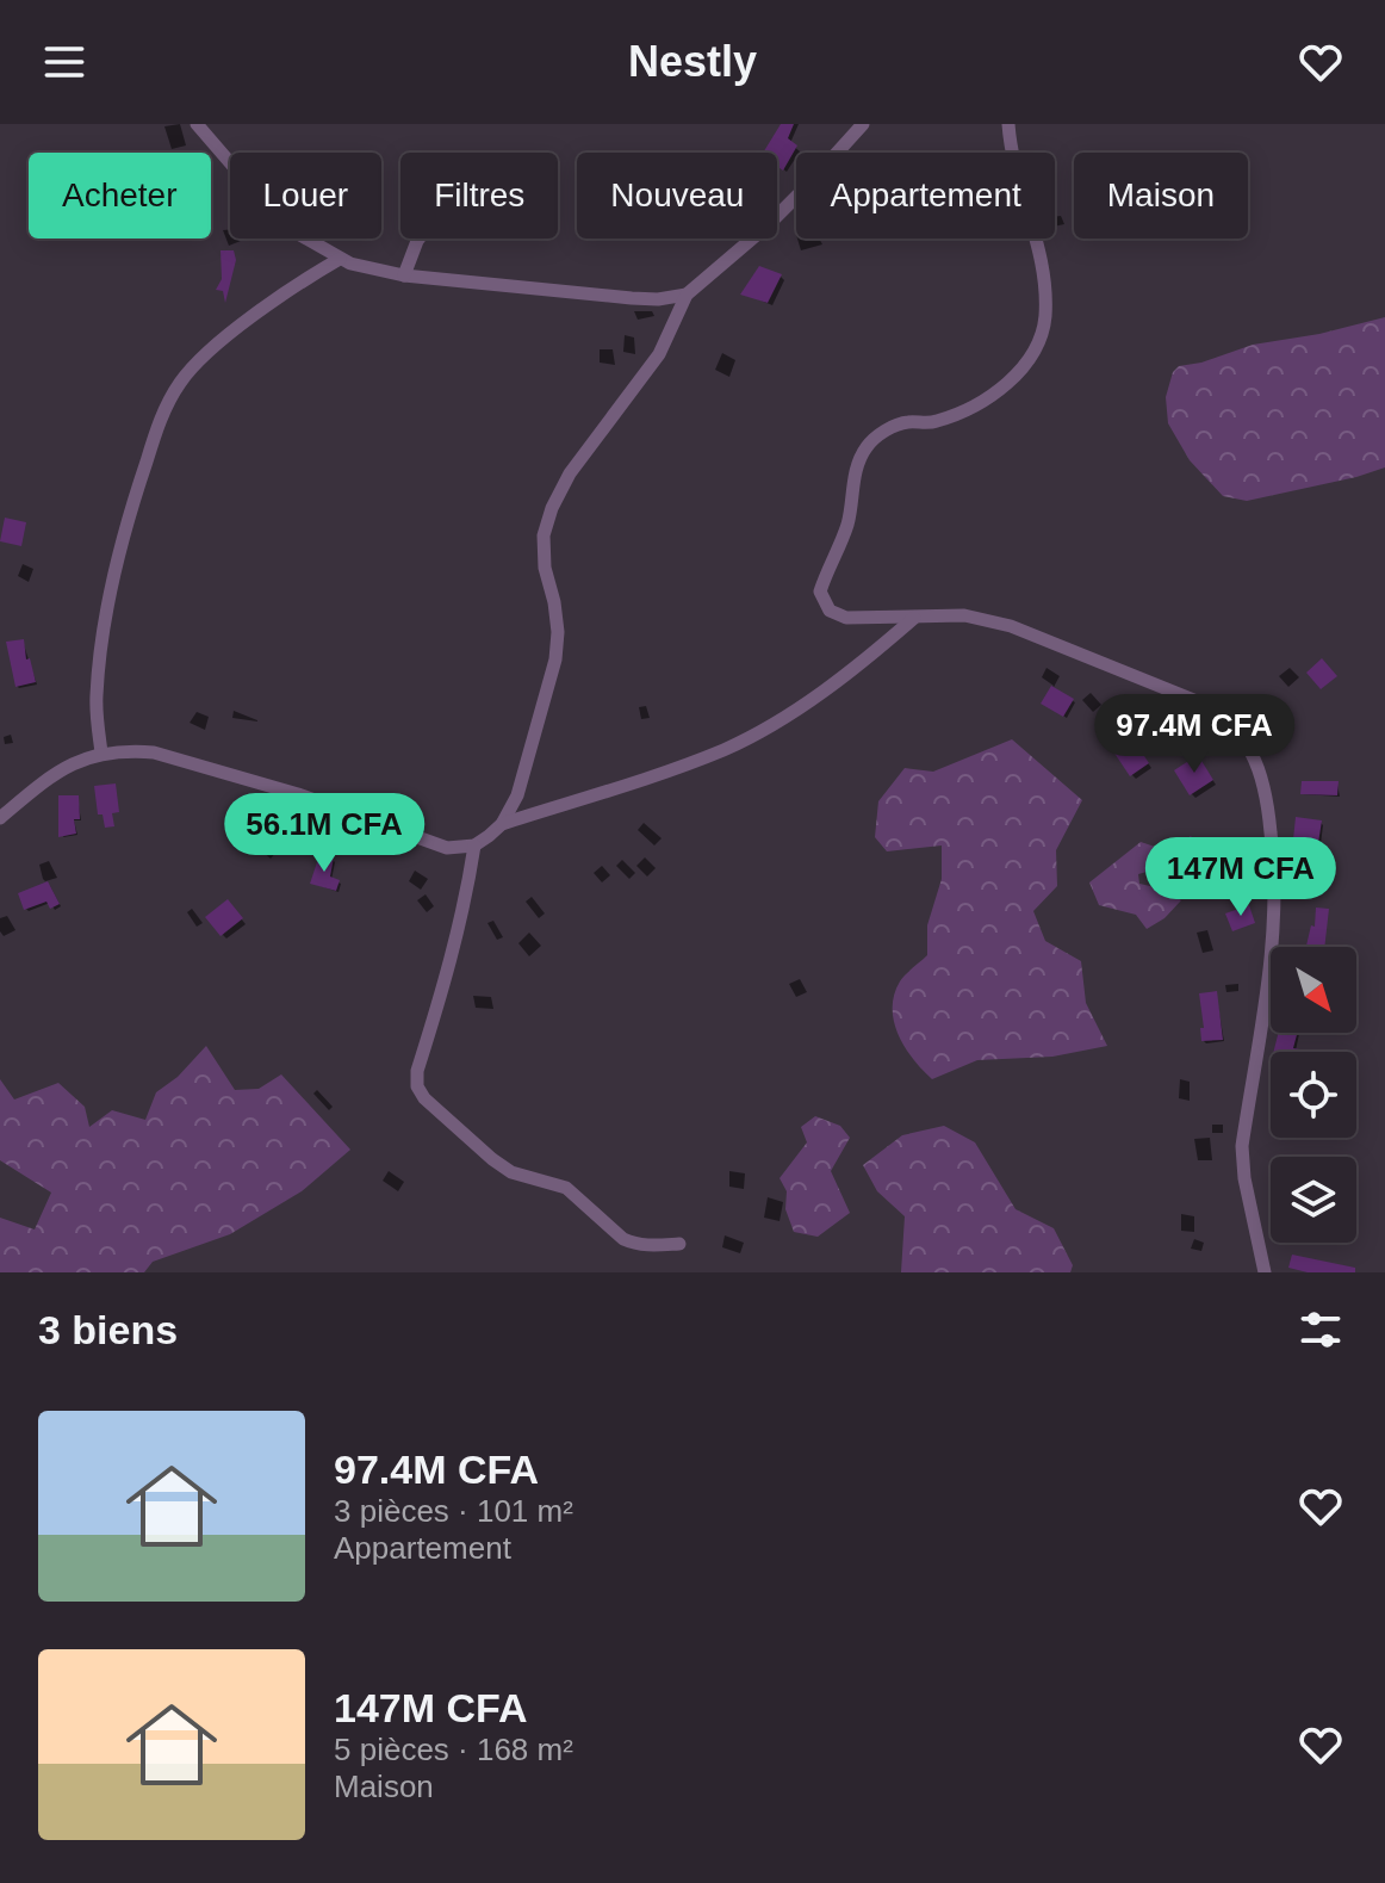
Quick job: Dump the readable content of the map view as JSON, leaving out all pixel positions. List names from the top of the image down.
{
  "north": "bottom right",
  "page": {
    "header": "Nestly",
    "chip": [
      "Acheter",
      "Louer",
      "Filtres",
      "Nouveau",
      "Appartement",
      "Maison"
    ],
    "price": ["97.4M CFA", "56.1M CFA", "147M CFA"],
    "heading": "3 biens",
    "list": [
      {
        "name": "97.4M CFA",
        "note": "3 pièces · 101 m² · Appartement"
      },
      {
        "name": "147M CFA",
        "note": "5 pièces · 168 m² · Maison"
      }
    ]
  }
}
